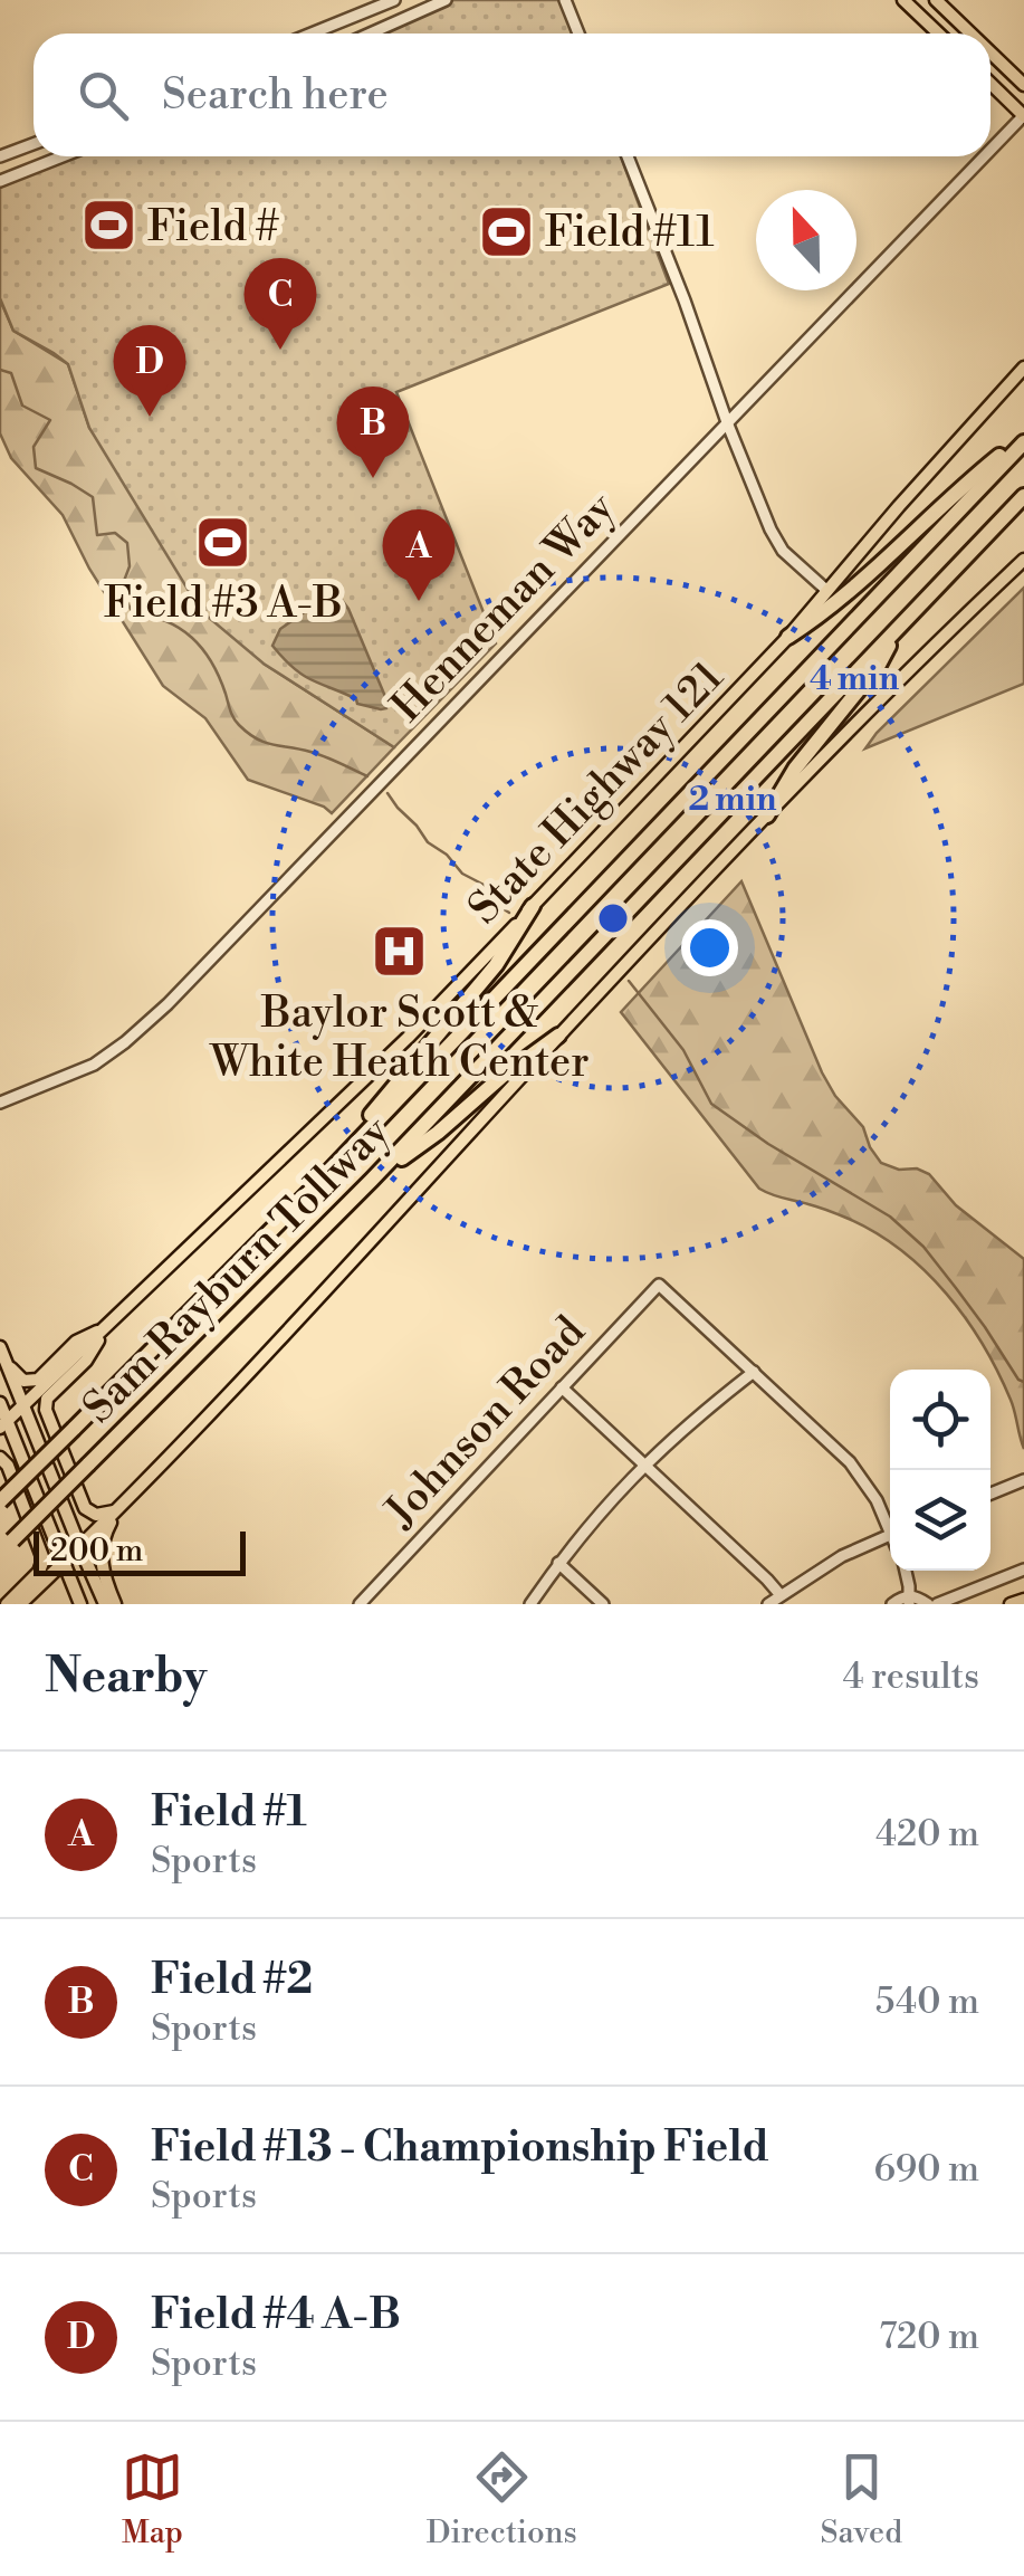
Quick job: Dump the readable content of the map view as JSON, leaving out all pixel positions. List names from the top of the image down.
{
  "streets": {
    "highway": ["Sam Rayburn Tollway"],
    "main road": ["State Highway 121"],
    "street": ["Henneman Way", "Johnson Road"]
  },
  "places": {
    "sports": ["Field #", "Field #11", "Field #3 A-B"],
    "hospital": ["Baylor Scott & White Heath Center"]
  },
  "scale_bar": "200 m",
  "north": "top",
  "page": {
    "search": "Search here",
    "pins": [
      "C",
      "D",
      "B",
      "A"
    ],
    "scale": "200 m",
    "heading": ["Nearby", "4 results"],
    "list": [
      {
        "mark": "A",
        "name": "Field #1",
        "note": "Sports",
        "value": "420 m"
      },
      {
        "mark": "B",
        "name": "Field #2",
        "note": "Sports",
        "value": "540 m"
      },
      {
        "mark": "C",
        "name": "Field #13 - Championship Field",
        "note": "Sports",
        "value": "690 m"
      },
      {
        "mark": "D",
        "name": "Field #4 A-B",
        "note": "Sports",
        "value": "720 m"
      }
    ],
    "nav": ["Map", "Directions", "Saved"]
  },
  "rings": ["4 min", "2 min"]
}
